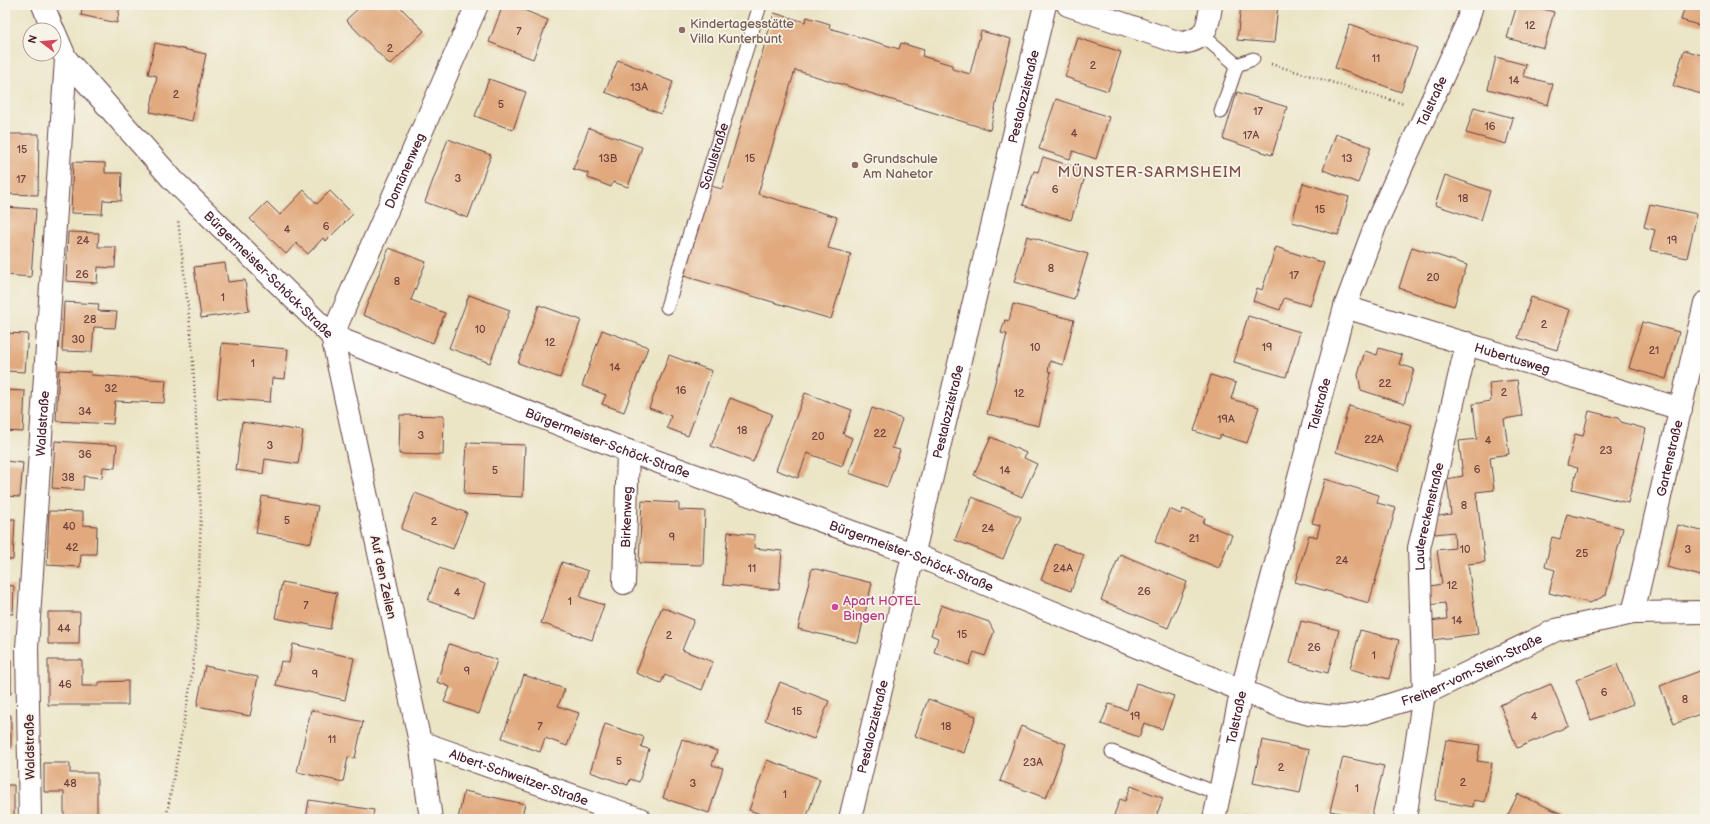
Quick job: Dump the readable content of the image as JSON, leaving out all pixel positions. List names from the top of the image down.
{
  "streets": {
    "street": [
      "Pestalozzistraße",
      "Talstraße",
      "Domänenweg",
      "Bürgermeister-Schöck-Straße",
      "Hubertusweg",
      "Waldstraße",
      "Gartenstraße",
      "Birkenweg",
      "Lautereckenstraße",
      "Auf den Zeilen",
      "Freiherr-vom-Stein-Straße",
      "Albert-Schweitzer-Straße"
    ],
    "lane": ["Schulstraße"]
  },
  "crossings": [
    ["Pestalozzistraße", "Bürgermeister-Schöck-Straße"],
    ["Talstraße", "Bürgermeister-Schöck-Straße"],
    ["Talstraße", "Hubertusweg"],
    ["Talstraße", "Freiherr-vom-Stein-Straße"],
    ["Domänenweg", "Bürgermeister-Schöck-Straße"],
    ["Domänenweg", "Auf den Zeilen"],
    ["Bürgermeister-Schöck-Straße", "Waldstraße"],
    ["Bürgermeister-Schöck-Straße", "Birkenweg"],
    ["Bürgermeister-Schöck-Straße", "Auf den Zeilen"],
    ["Bürgermeister-Schöck-Straße", "Freiherr-vom-Stein-Straße"],
    ["Hubertusweg", "Gartenstraße"],
    ["Hubertusweg", "Lautereckenstraße"],
    ["Gartenstraße", "Freiherr-vom-Stein-Straße"],
    ["Lautereckenstraße", "Freiherr-vom-Stein-Straße"],
    ["Auf den Zeilen", "Albert-Schweitzer-Straße"]
  ],
  "districts": ["MÜNSTER-SARMSHEIM"],
  "places": ["Kindertagesstätte Villa Kunterbunt", "Grundschule Am Nahetor", "Apart HOTEL Bingen"],
  "house_numbers": [
    "12",
    "7",
    "2",
    "11",
    "2",
    "14",
    "13A",
    "2",
    "5",
    "17",
    "16",
    "4",
    "17A",
    "15",
    "13B",
    "15",
    "13",
    "3",
    "17",
    "6",
    "18",
    "15",
    "6",
    "4",
    "24",
    "19",
    "8",
    "26",
    "17",
    "20",
    "8",
    "1",
    "28",
    "2",
    "10",
    "30",
    "12",
    "10",
    "19",
    "21",
    "1",
    "14",
    "22",
    "32",
    "16",
    "2",
    "12",
    "34",
    "19A",
    "18",
    "22",
    "3",
    "20",
    "22A",
    "4",
    "3",
    "23",
    "36",
    "6",
    "5",
    "14",
    "38",
    "8",
    "5",
    "2",
    "40",
    "24",
    "9",
    "21",
    "42",
    "10",
    "3",
    "25",
    "24",
    "11",
    "24A",
    "12",
    "26",
    "4",
    "1",
    "7",
    "14",
    "44",
    "15",
    "2",
    "26",
    "1",
    "9",
    "9",
    "46",
    "6",
    "8",
    "15",
    "19",
    "4",
    "7",
    "18",
    "11",
    "5",
    "23A",
    "2",
    "2",
    "48",
    "3",
    "1",
    "1"
  ],
  "north": "left"
}
